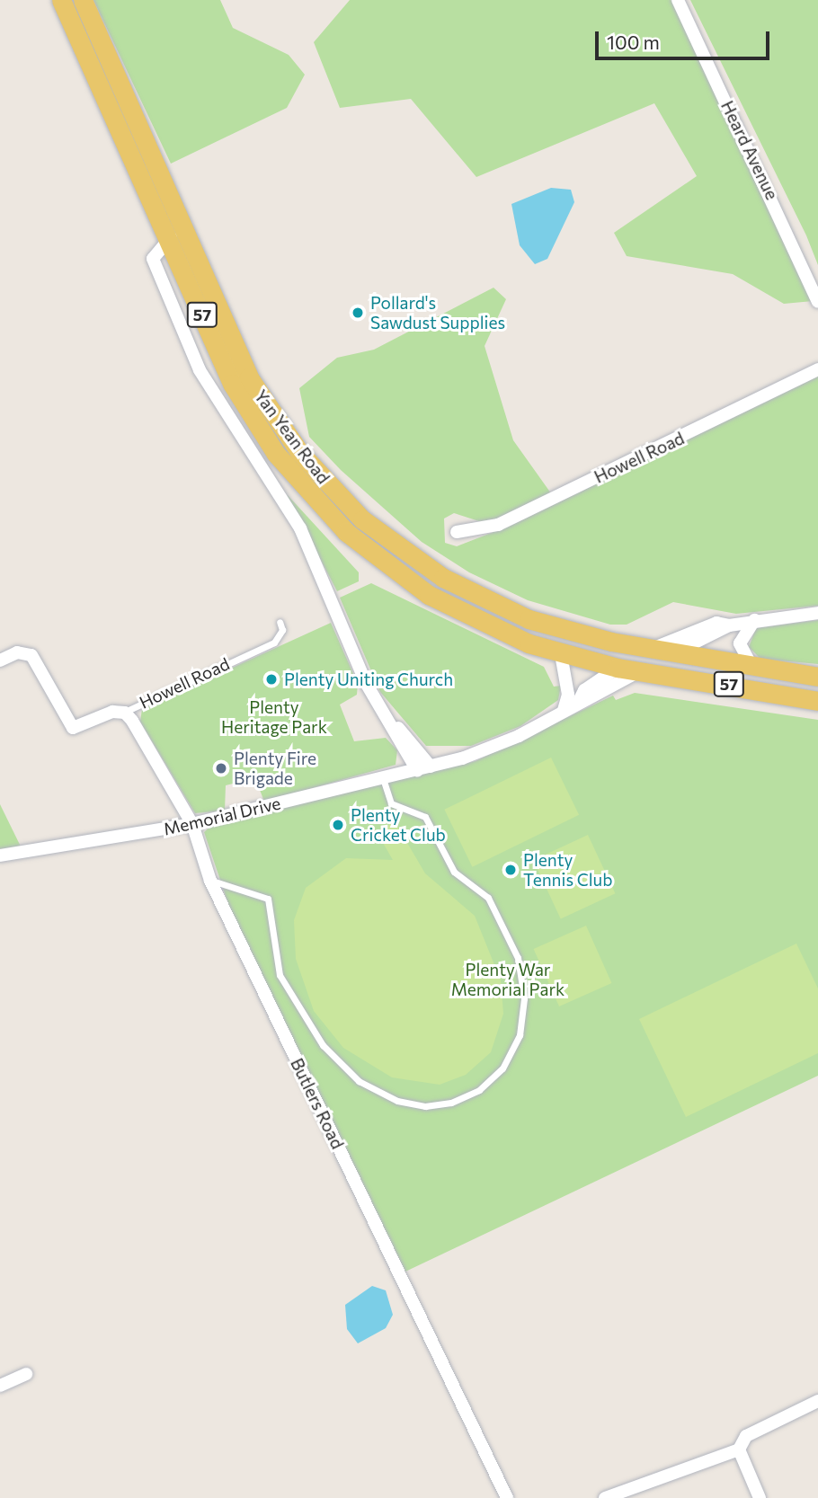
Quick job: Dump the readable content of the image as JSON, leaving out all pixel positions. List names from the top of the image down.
{
  "streets": {
    "main road": ["57", "Yan Yean Road", "Memorial Drive"],
    "street": ["Heard Avenue", "Howell Road", "Butlers Road"]
  },
  "crossings": [
    ["Yan Yean Road", "Memorial Drive"],
    ["Howell Road", "Butlers Road"],
    ["Memorial Drive", "Butlers Road"]
  ],
  "parks": ["Plenty Heritage Park", "Plenty War Memorial Park"],
  "places": [
    "Pollard's Sawdust Supplies",
    "Plenty Uniting Church",
    "Plenty Fire Brigade",
    "Plenty Cricket Club",
    "Plenty Tennis Club"
  ],
  "scale_bar": "100 m"
}
